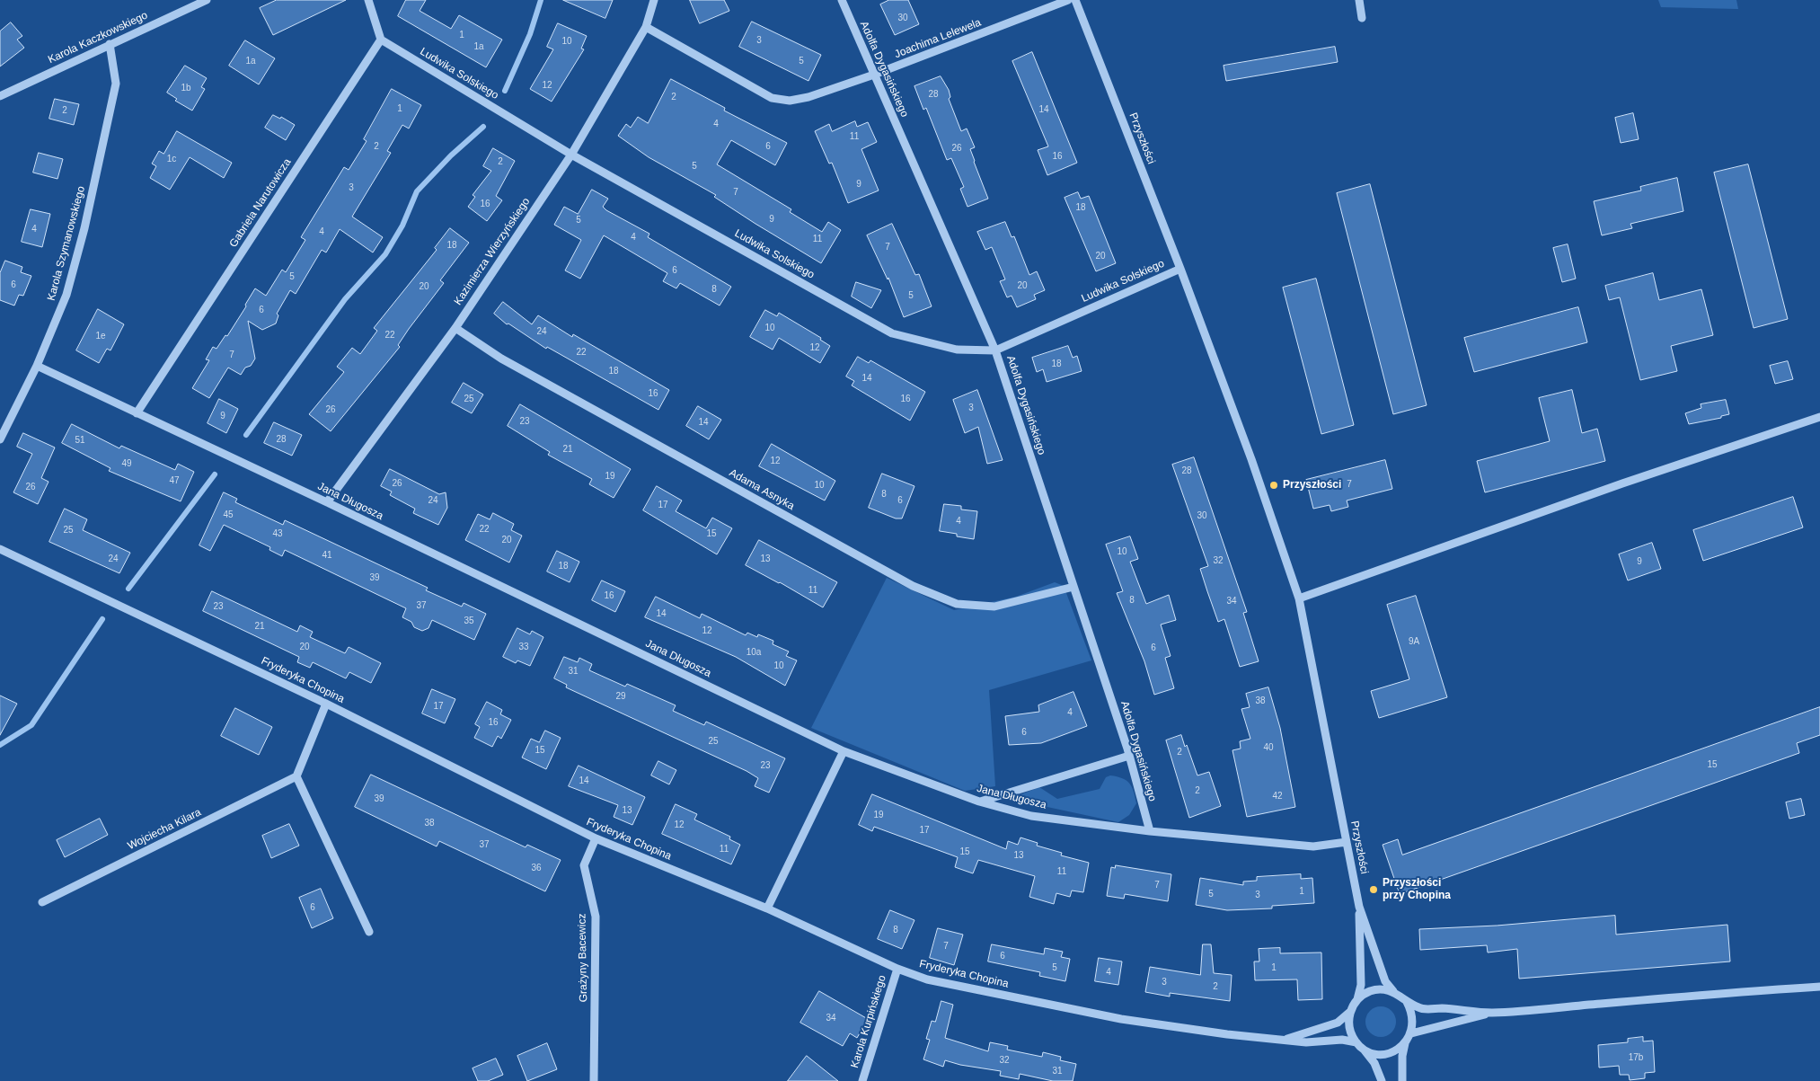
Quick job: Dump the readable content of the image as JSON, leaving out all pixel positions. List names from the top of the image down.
{
  "streets": {
    "street": [
      "Karola Kaczkowskiego",
      "Joachima Lelewela",
      "Adolfa Dygasińskiego",
      "Ludwika Solskiego",
      "Przyszłości",
      "Gabriela Narutowicza",
      "Karola Szymanowskiego",
      "Kazimierza Wierzyńskiego",
      "Adama Asnyka",
      "Jana Długosza",
      "Fryderyka Chopina",
      "Wojciecha Kilara",
      "Grażyny Bacewicz",
      "Karola Kurpińskiego"
    ]
  },
  "crossings": [
    ["Karola Kaczkowskiego", "Karola Szymanowskiego"],
    ["Joachima Lelewela", "Adolfa Dygasińskiego"],
    ["Joachima Lelewela", "Kazimierza Wierzyńskiego"],
    ["Adolfa Dygasińskiego", "Ludwika Solskiego"],
    ["Adolfa Dygasińskiego", "Adama Asnyka"],
    ["Adolfa Dygasińskiego", "Jana Długosza"],
    ["Ludwika Solskiego", "Przyszłości"],
    ["Ludwika Solskiego", "Gabriela Narutowicza"],
    ["Ludwika Solskiego", "Kazimierza Wierzyńskiego"],
    ["Przyszłości", "Jana Długosza"],
    ["Przyszłości", "Fryderyka Chopina"],
    ["Gabriela Narutowicza", "Jana Długosza"],
    ["Karola Szymanowskiego", "Jana Długosza"],
    ["Kazimierza Wierzyńskiego", "Adama Asnyka"],
    ["Kazimierza Wierzyńskiego", "Jana Długosza"],
    ["Fryderyka Chopina", "Grażyny Bacewicz"],
    ["Fryderyka Chopina", "Karola Kurpińskiego"]
  ],
  "places": ["Przyszłości", "Przyszłości przy Chopina"],
  "house_numbers": [
    "30",
    "1",
    "3",
    "10",
    "1a",
    "1a",
    "5",
    "12",
    "1b",
    "28",
    "2",
    "1",
    "14",
    "2",
    "4",
    "11",
    "2",
    "6",
    "26",
    "16",
    "1c",
    "2",
    "5",
    "9",
    "3",
    "7",
    "16",
    "18",
    "9",
    "5",
    "4",
    "4",
    "4",
    "11",
    "18",
    "7",
    "20",
    "6",
    "5",
    "6",
    "20",
    "20",
    "8",
    "5",
    "6",
    "10",
    "24",
    "22",
    "1e",
    "12",
    "22",
    "7",
    "18",
    "18",
    "14",
    "16",
    "25",
    "16",
    "3",
    "26",
    "9",
    "23",
    "14",
    "28",
    "51",
    "21",
    "12",
    "49",
    "28",
    "19",
    "47",
    "26",
    "7",
    "10",
    "26",
    "8",
    "24",
    "6",
    "17",
    "45",
    "30",
    "4",
    "22",
    "25",
    "43",
    "15",
    "20",
    "10",
    "41",
    "24",
    "13",
    "32",
    "9",
    "18",
    "39",
    "11",
    "16",
    "8",
    "34",
    "37",
    "23",
    "14",
    "35",
    "21",
    "12",
    "9A",
    "20",
    "33",
    "6",
    "10a",
    "10",
    "31",
    "29",
    "38",
    "17",
    "4",
    "16",
    "6",
    "25",
    "40",
    "15",
    "2",
    "15",
    "23",
    "14",
    "2",
    "42",
    "39",
    "13",
    "19",
    "38",
    "12",
    "17",
    "37",
    "11",
    "15",
    "13",
    "36",
    "11",
    "7",
    "1",
    "5",
    "3",
    "6",
    "8",
    "7",
    "6",
    "5",
    "1",
    "4",
    "3",
    "2",
    "34",
    "17b",
    "32",
    "31"
  ]
}
